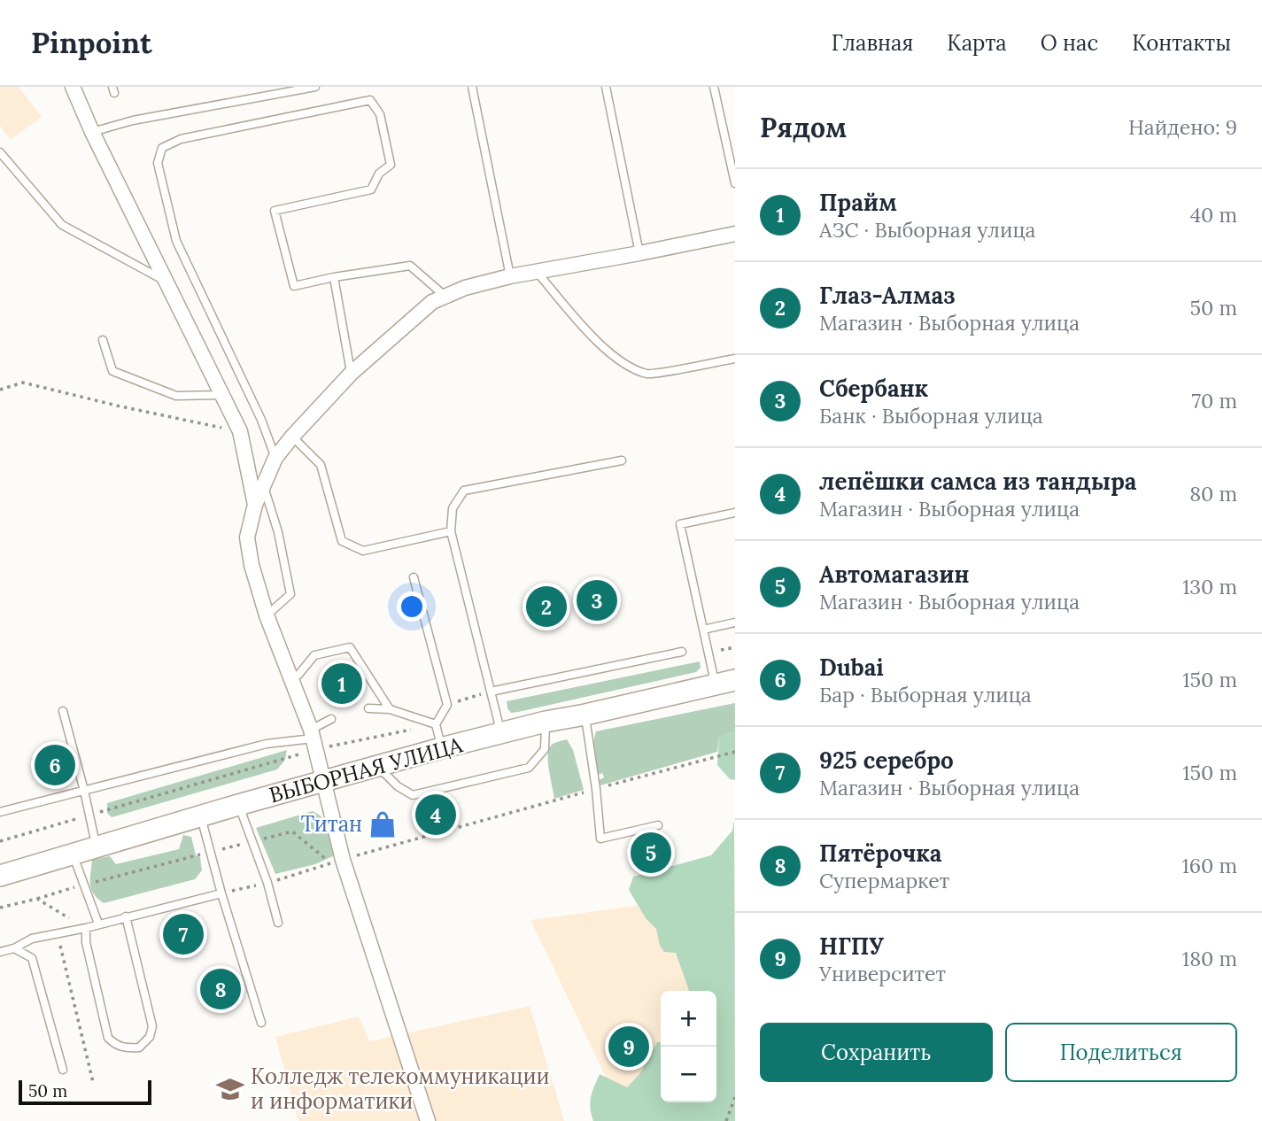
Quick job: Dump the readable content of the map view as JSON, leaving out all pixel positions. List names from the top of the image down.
{
  "streets": {
    "main road": ["ВЫБОРНАЯ УЛИЦА"]
  },
  "places": {
    "shop": ["Титан"],
    "school or university": ["Колледж телекоммуникации и информатики"]
  },
  "scale_bar": "50 m",
  "page": {
    "header": "Pinpoint",
    "nav": [
      "Главная",
      "Карта",
      "О нас",
      "Контакты"
    ],
    "heading": ["Рядом", "Найдено: 9"],
    "list": [
      {
        "mark": "1",
        "name": "Прайм",
        "note": "АЗС · Выборная улица",
        "value": "40 m"
      },
      {
        "mark": "2",
        "name": "Глаз-Алмаз",
        "note": "Магазин · Выборная улица",
        "value": "50 m"
      },
      {
        "mark": "3",
        "name": "Сбербанк",
        "note": "Банк · Выборная улица",
        "value": "70 m"
      },
      {
        "mark": "4",
        "name": "лепёшки самса из тандыра",
        "note": "Магазин · Выборная улица",
        "value": "80 m"
      },
      {
        "mark": "5",
        "name": "Автомагазин",
        "note": "Магазин · Выборная улица",
        "value": "130 m"
      },
      {
        "mark": "6",
        "name": "Dubai",
        "note": "Бар · Выборная улица",
        "value": "150 m"
      },
      {
        "mark": "7",
        "name": "925 серебро",
        "note": "Магазин · Выборная улица",
        "value": "150 m"
      },
      {
        "mark": "8",
        "name": "Пятёрочка",
        "note": "Супермаркет",
        "value": "160 m"
      },
      {
        "mark": "9",
        "name": "НГПУ",
        "note": "Университет",
        "value": "180 m"
      }
    ],
    "pins": [
      "3",
      "2",
      "1",
      "6",
      "4",
      "5",
      "7",
      "8",
      "9"
    ],
    "map_buttons": ["+", "−"],
    "buttons": ["Сохранить", "Поделиться"],
    "scale": "50 m"
  }
}
